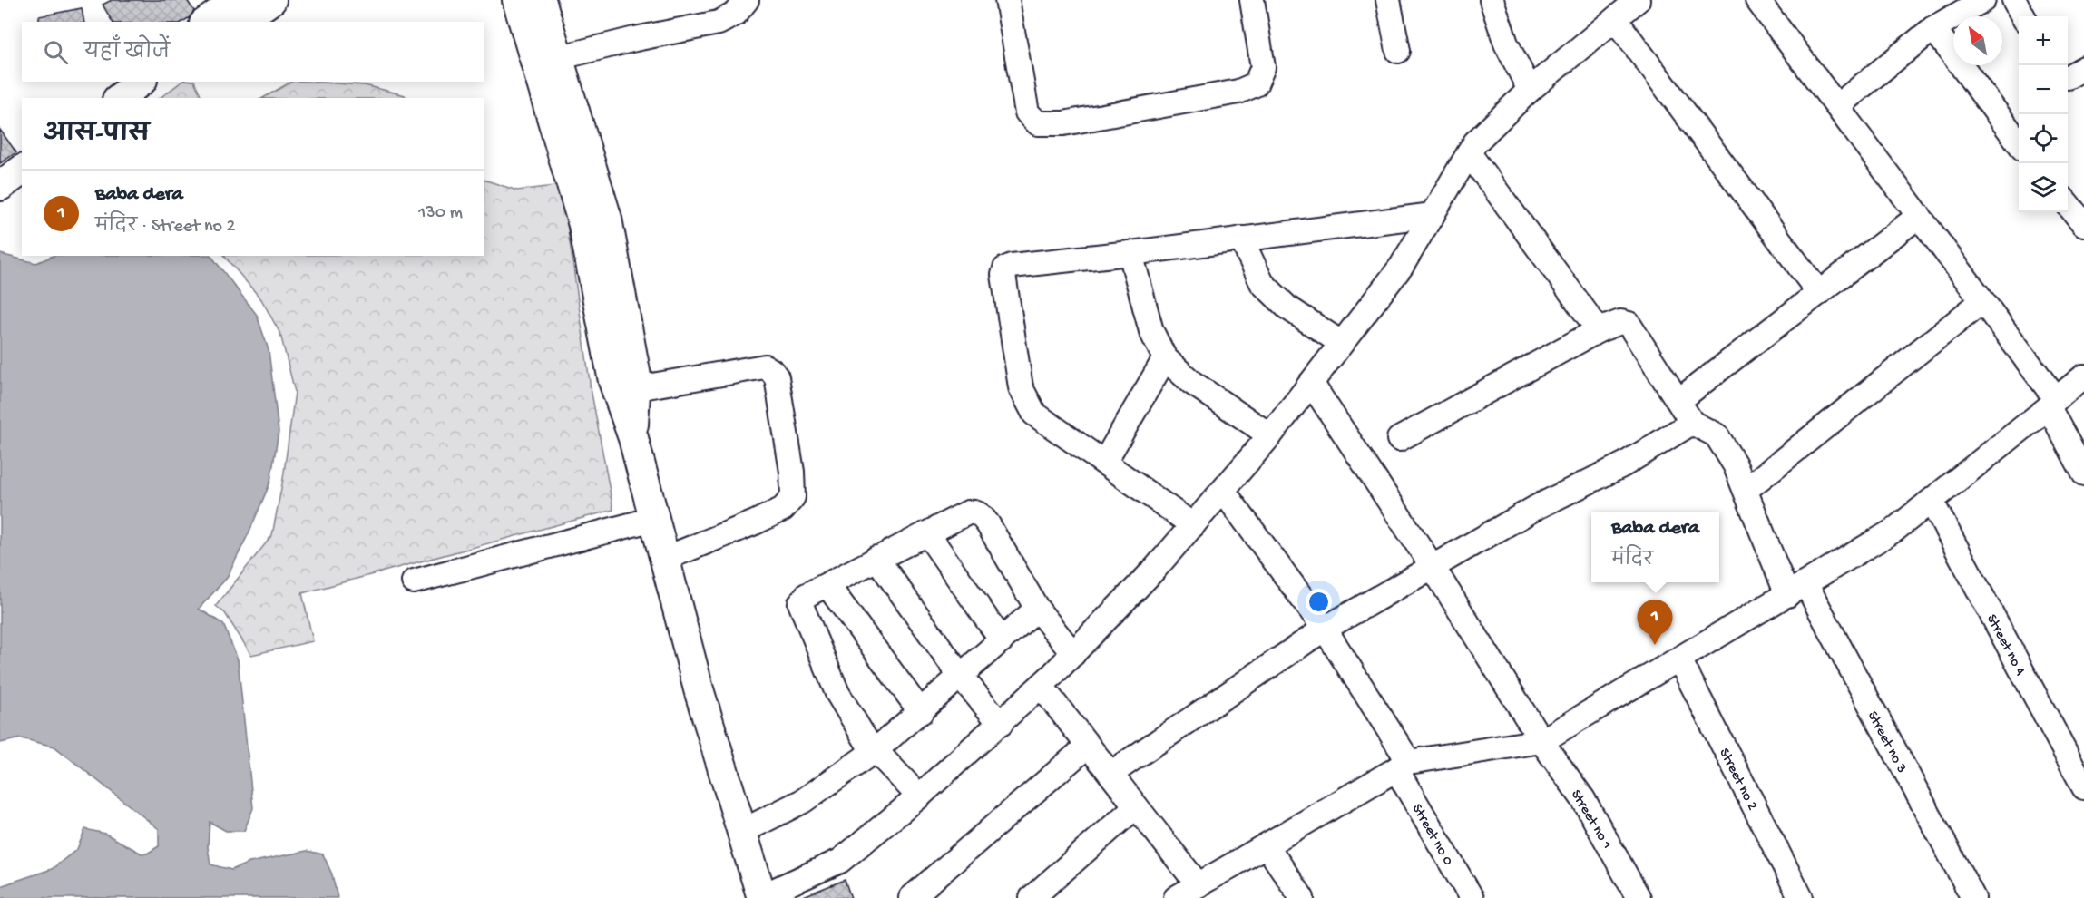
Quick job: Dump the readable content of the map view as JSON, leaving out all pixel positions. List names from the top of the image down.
{
  "streets": {
    "street": [
      "Street no 4",
      "Street no 3",
      "Street no 2",
      "Street no 1",
      "Street no 0"
    ]
  },
  "north": "top left",
  "page": {
    "map_buttons": ["+", "−"],
    "search": "यहाँ खोजें",
    "heading": "आस-पास",
    "list": [
      {
        "mark": "1",
        "name": "Baba dera",
        "note": "मंदिर · Street no 2",
        "value": "130 m"
      }
    ],
    "popup": ["Baba dera", "मंदिर"],
    "pins": "1"
  }
}
